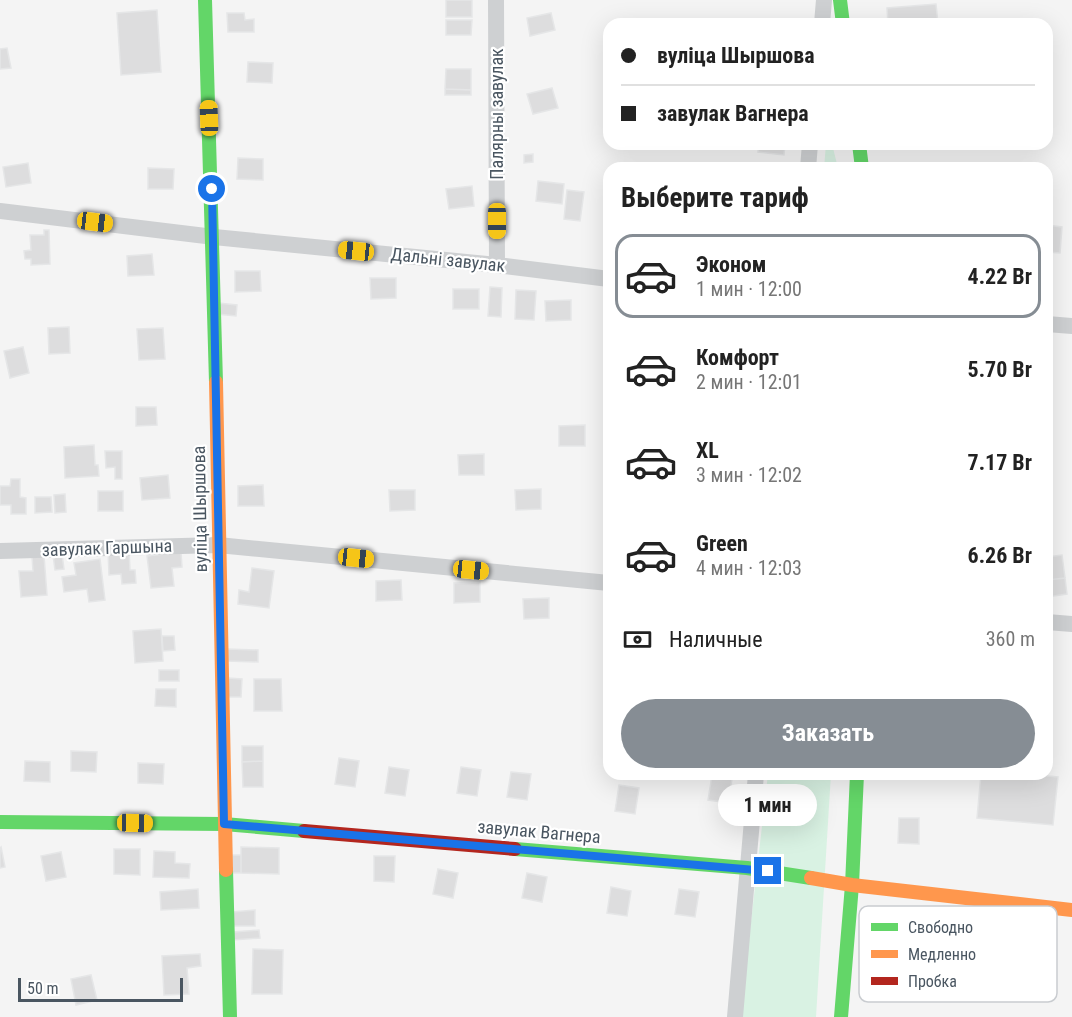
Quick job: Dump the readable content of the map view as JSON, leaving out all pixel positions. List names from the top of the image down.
{
  "streets": {
    "street": [
      "Палярны завулак",
      "Дальні завулак",
      "вуліца Шыршова",
      "завулак Гаршына",
      "завулак Вагнера"
    ]
  },
  "crossings": [
    ["Палярны завулак", "Дальні завулак"],
    ["Дальні завулак", "вуліца Шыршова"],
    ["вуліца Шыршова", "завулак Гаршына"],
    ["вуліца Шыршова", "завулак Вагнера"]
  ],
  "legend": ["Свободно", "Медленно", "Пробка"],
  "scale_bar": "50 m",
  "page": {
    "banner": ["вуліца Шыршова", "завулак Вагнера"],
    "heading": "Выберите тариф",
    "list": [
      {
        "name": "Эконом",
        "note": "1 мин · 12:00",
        "value": "4.22 Br"
      },
      {
        "name": "Комфорт",
        "note": "2 мин · 12:01",
        "value": "5.70 Br"
      },
      {
        "name": "XL",
        "note": "3 мин · 12:02",
        "value": "7.17 Br"
      },
      {
        "name": "Green",
        "note": "4 мин · 12:03",
        "value": "6.26 Br"
      }
    ],
    "pay": ["Наличные", "360 m"],
    "buttons": "Заказать",
    "bubble": "1 мин",
    "scale": "50 m"
  }
}
